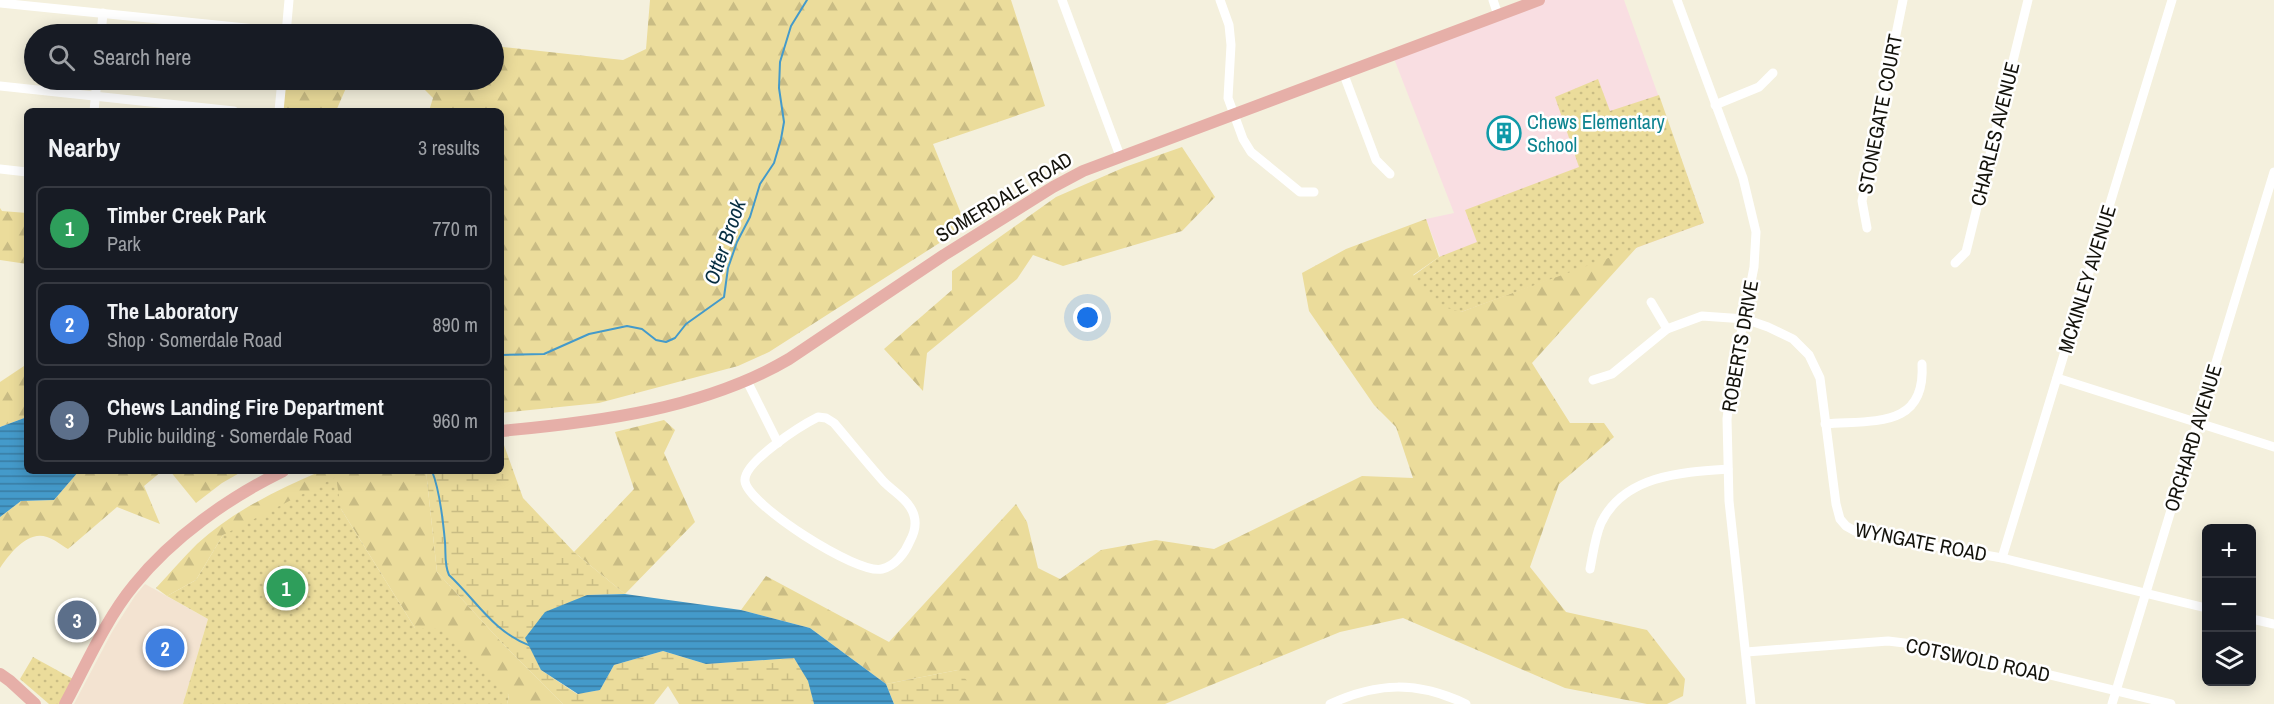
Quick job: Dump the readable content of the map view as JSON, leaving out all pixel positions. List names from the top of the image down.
{
  "streets": {
    "main road": ["SOMERDALE ROAD"],
    "street": [
      "STONEGATE COURT",
      "CHARLES AVENUE",
      "MCKINLEY AVENUE",
      "ROBERTS DRIVE",
      "ORCHARD AVENUE",
      "WYNGATE ROAD",
      "COTSWOLD ROAD"
    ]
  },
  "crossings": [
    ["MCKINLEY AVENUE", "WYNGATE ROAD"],
    ["ROBERTS DRIVE", "WYNGATE ROAD"],
    ["ROBERTS DRIVE", "COTSWOLD ROAD"],
    ["ORCHARD AVENUE", "WYNGATE ROAD"],
    ["ORCHARD AVENUE", "COTSWOLD ROAD"]
  ],
  "water": ["Otter Brook"],
  "places": {
    "building": ["Chews Elementary School"]
  },
  "page": {
    "search": "Search here",
    "heading": ["Nearby", "3 results"],
    "list": [
      {
        "mark": "1",
        "name": "Timber Creek Park",
        "note": "Park",
        "value": "770 m"
      },
      {
        "mark": "2",
        "name": "The Laboratory",
        "note": "Shop · Somerdale Road",
        "value": "890 m"
      },
      {
        "mark": "3",
        "name": "Chews Landing Fire Department",
        "note": "Public building · Somerdale Road",
        "value": "960 m"
      }
    ],
    "map_buttons": ["+", "−"],
    "pins": ["1", "3", "2"]
  }
}
